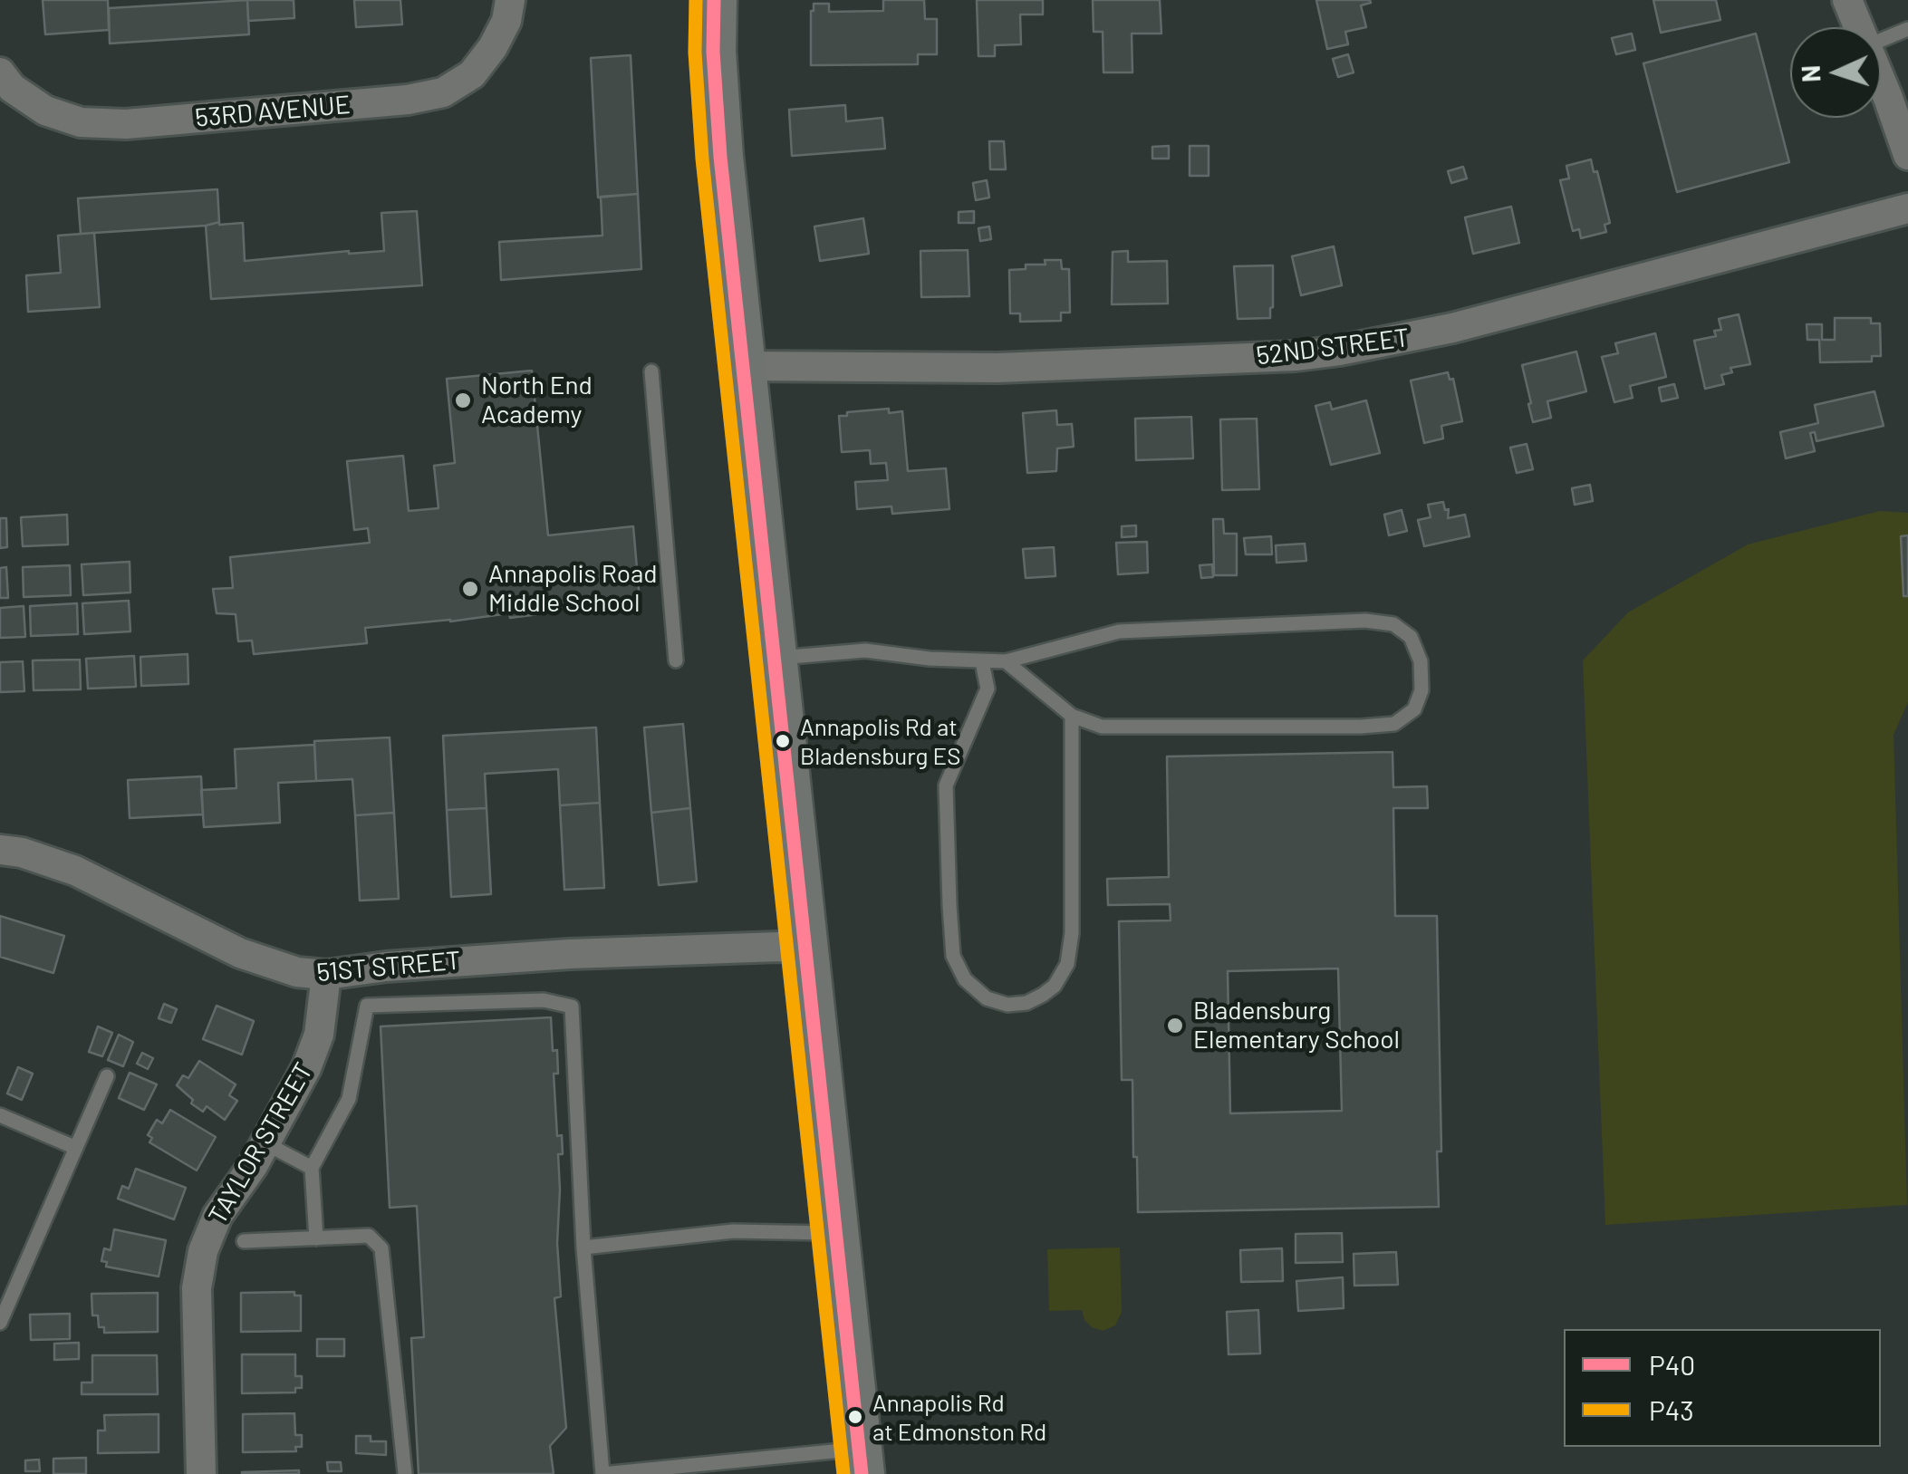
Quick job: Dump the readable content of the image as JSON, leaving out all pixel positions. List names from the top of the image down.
{
  "streets": {
    "street": [
      "53RD AVENUE",
      "52ND STREET",
      "51ST STREET",
      "TAYLOR STREET"
    ]
  },
  "crossings": [
    ["51ST STREET", "TAYLOR STREET"]
  ],
  "places": [
    "North End Academy",
    "Annapolis Road Middle School",
    "Annapolis Rd at Bladensburg ES",
    "Bladensburg Elementary School",
    "Annapolis Rd at Edmonston Rd"
  ],
  "lines": ["transit line P40", "transit line P43"],
  "legend": ["P40", "P43"],
  "north": "left"
}
